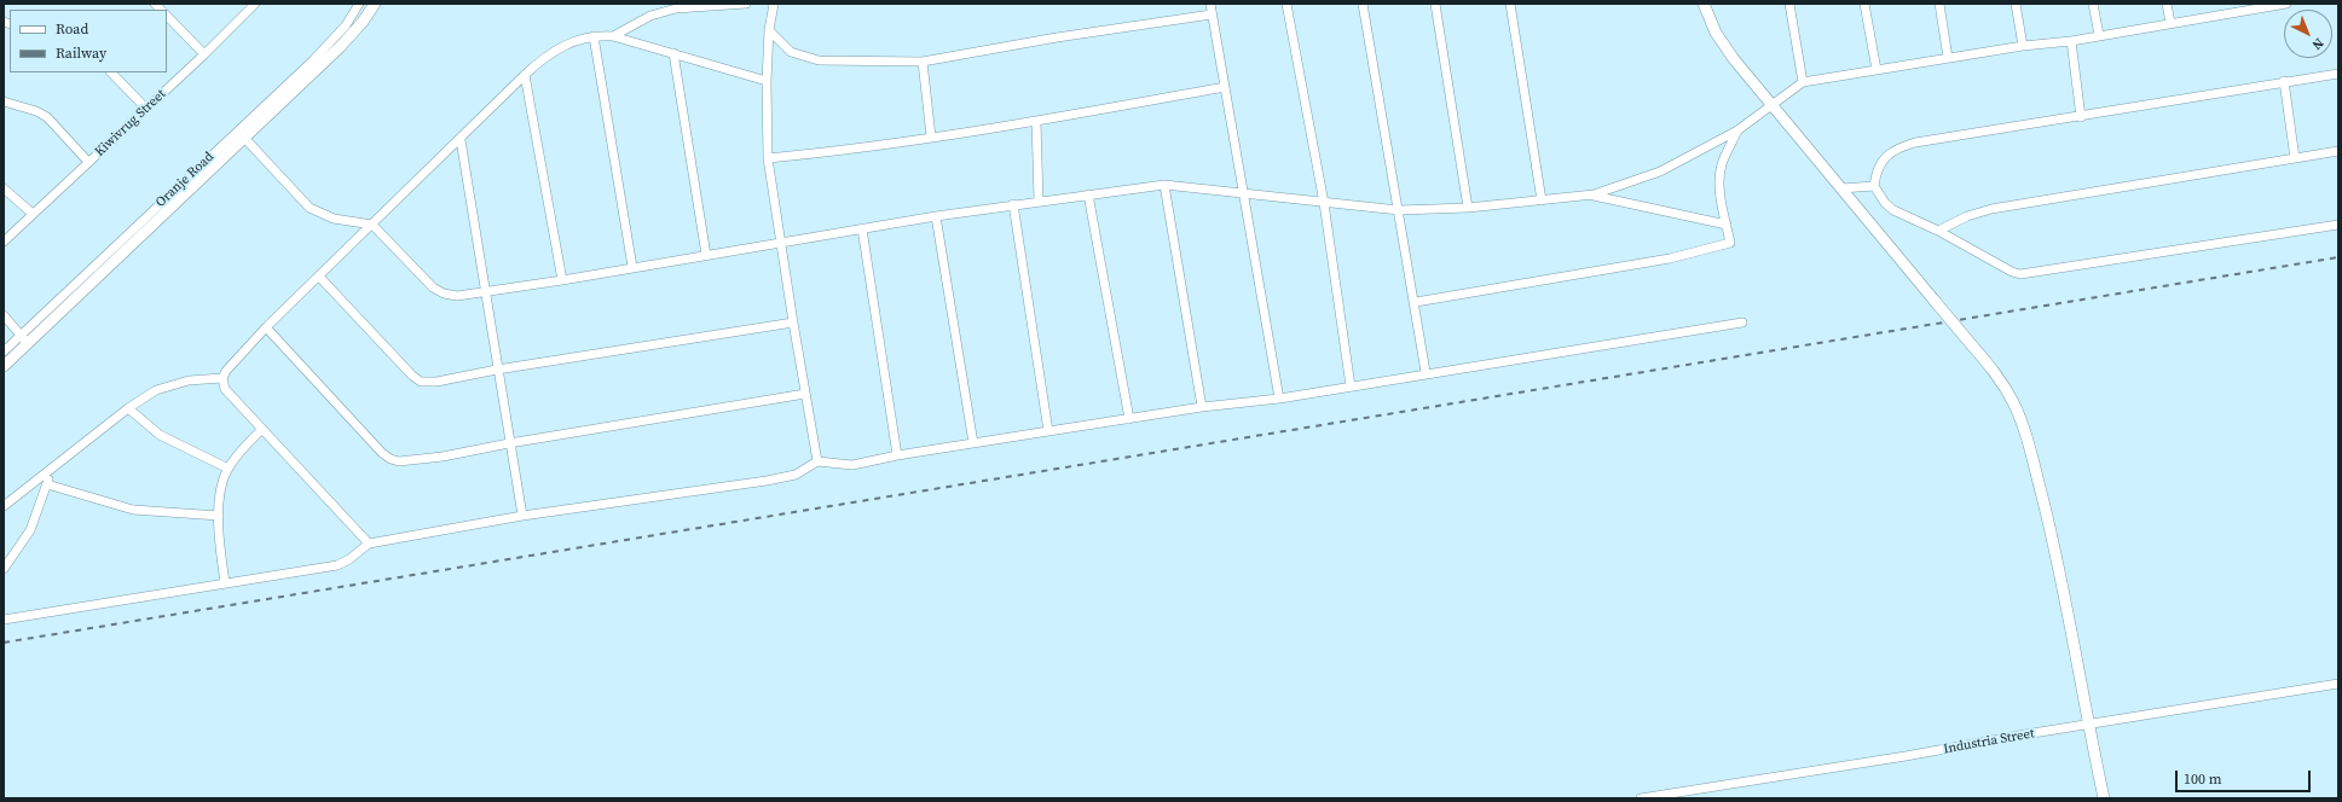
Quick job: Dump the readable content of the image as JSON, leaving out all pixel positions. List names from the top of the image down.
{
  "streets": {
    "street": ["Kiwivrug Street", "Oranje Road", "Industria Street"]
  },
  "legend": ["Road", "Railway"],
  "scale_bar": "100 m",
  "north": "bottom right"
}
